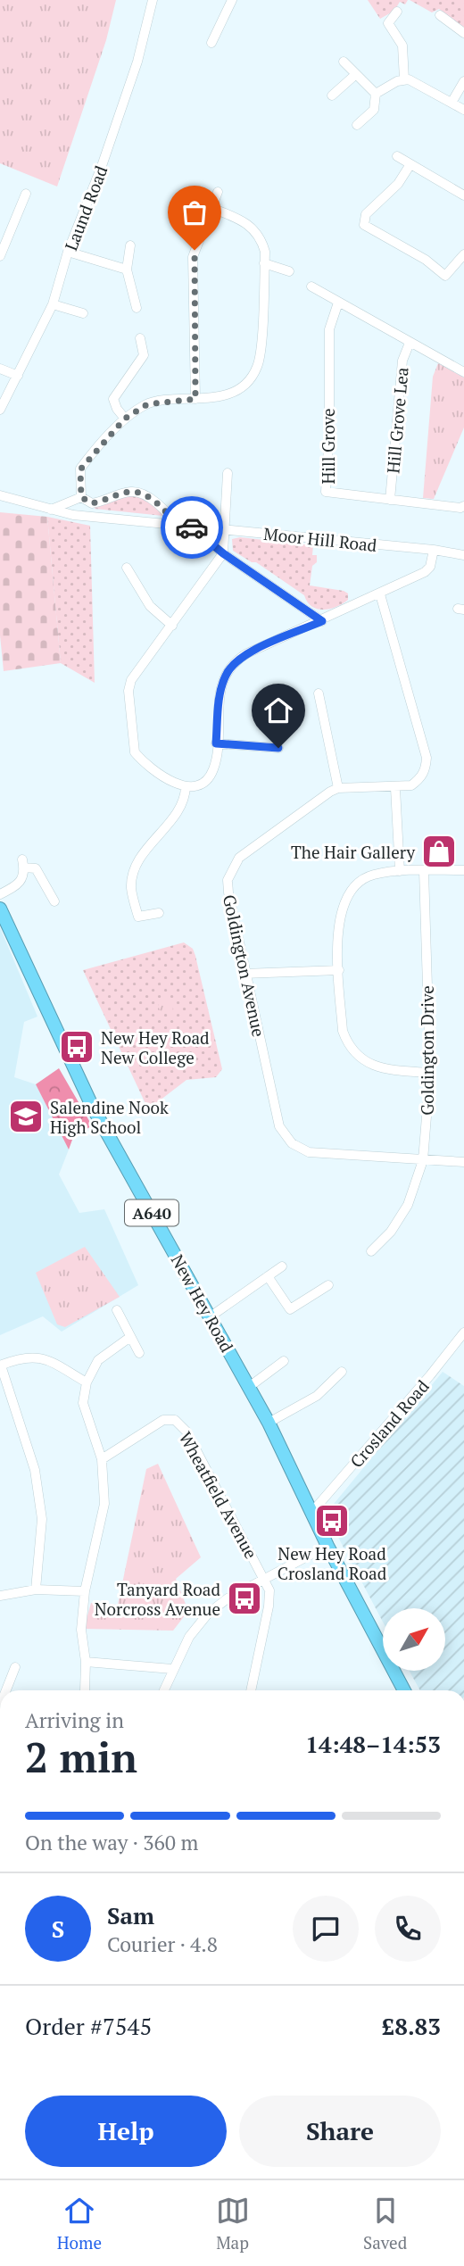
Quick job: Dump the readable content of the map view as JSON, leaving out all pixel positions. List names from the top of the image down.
{
  "streets": {
    "highway": ["A640", "New Hey Road"],
    "street": [
      "Laund Road",
      "Hill Grove Lea",
      "Hill Grove",
      "Moor Hill Road",
      "Goldington Avenue",
      "Goldington Drive",
      "Crosland Road",
      "Wheatfield Avenue"
    ]
  },
  "crossings": [
    ["Hill Grove Lea", "Hill Grove"],
    ["Goldington Avenue", "Goldington Drive"],
    ["New Hey Road", "Crosland Road"]
  ],
  "places": {
    "shop": ["The Hair Gallery"],
    "bus stop": ["New Hey Road New College", "New Hey Road Crosland Road", "Tanyard Road Norcross Avenue"],
    "school or university": ["Salendine Nook High School"]
  },
  "north": "top right",
  "page": {
    "heading": ["2 min", "Arriving in", "14:48–14:53"],
    "panel": [
      "Sam",
      "Courier · 4.8",
      "Order #7545",
      "£8.83"
    ],
    "bar": "On the way · 360 m",
    "round": "S",
    "buttons": ["Help", "Share"],
    "tabs": ["Home", "Map", "Saved"]
  }
}
